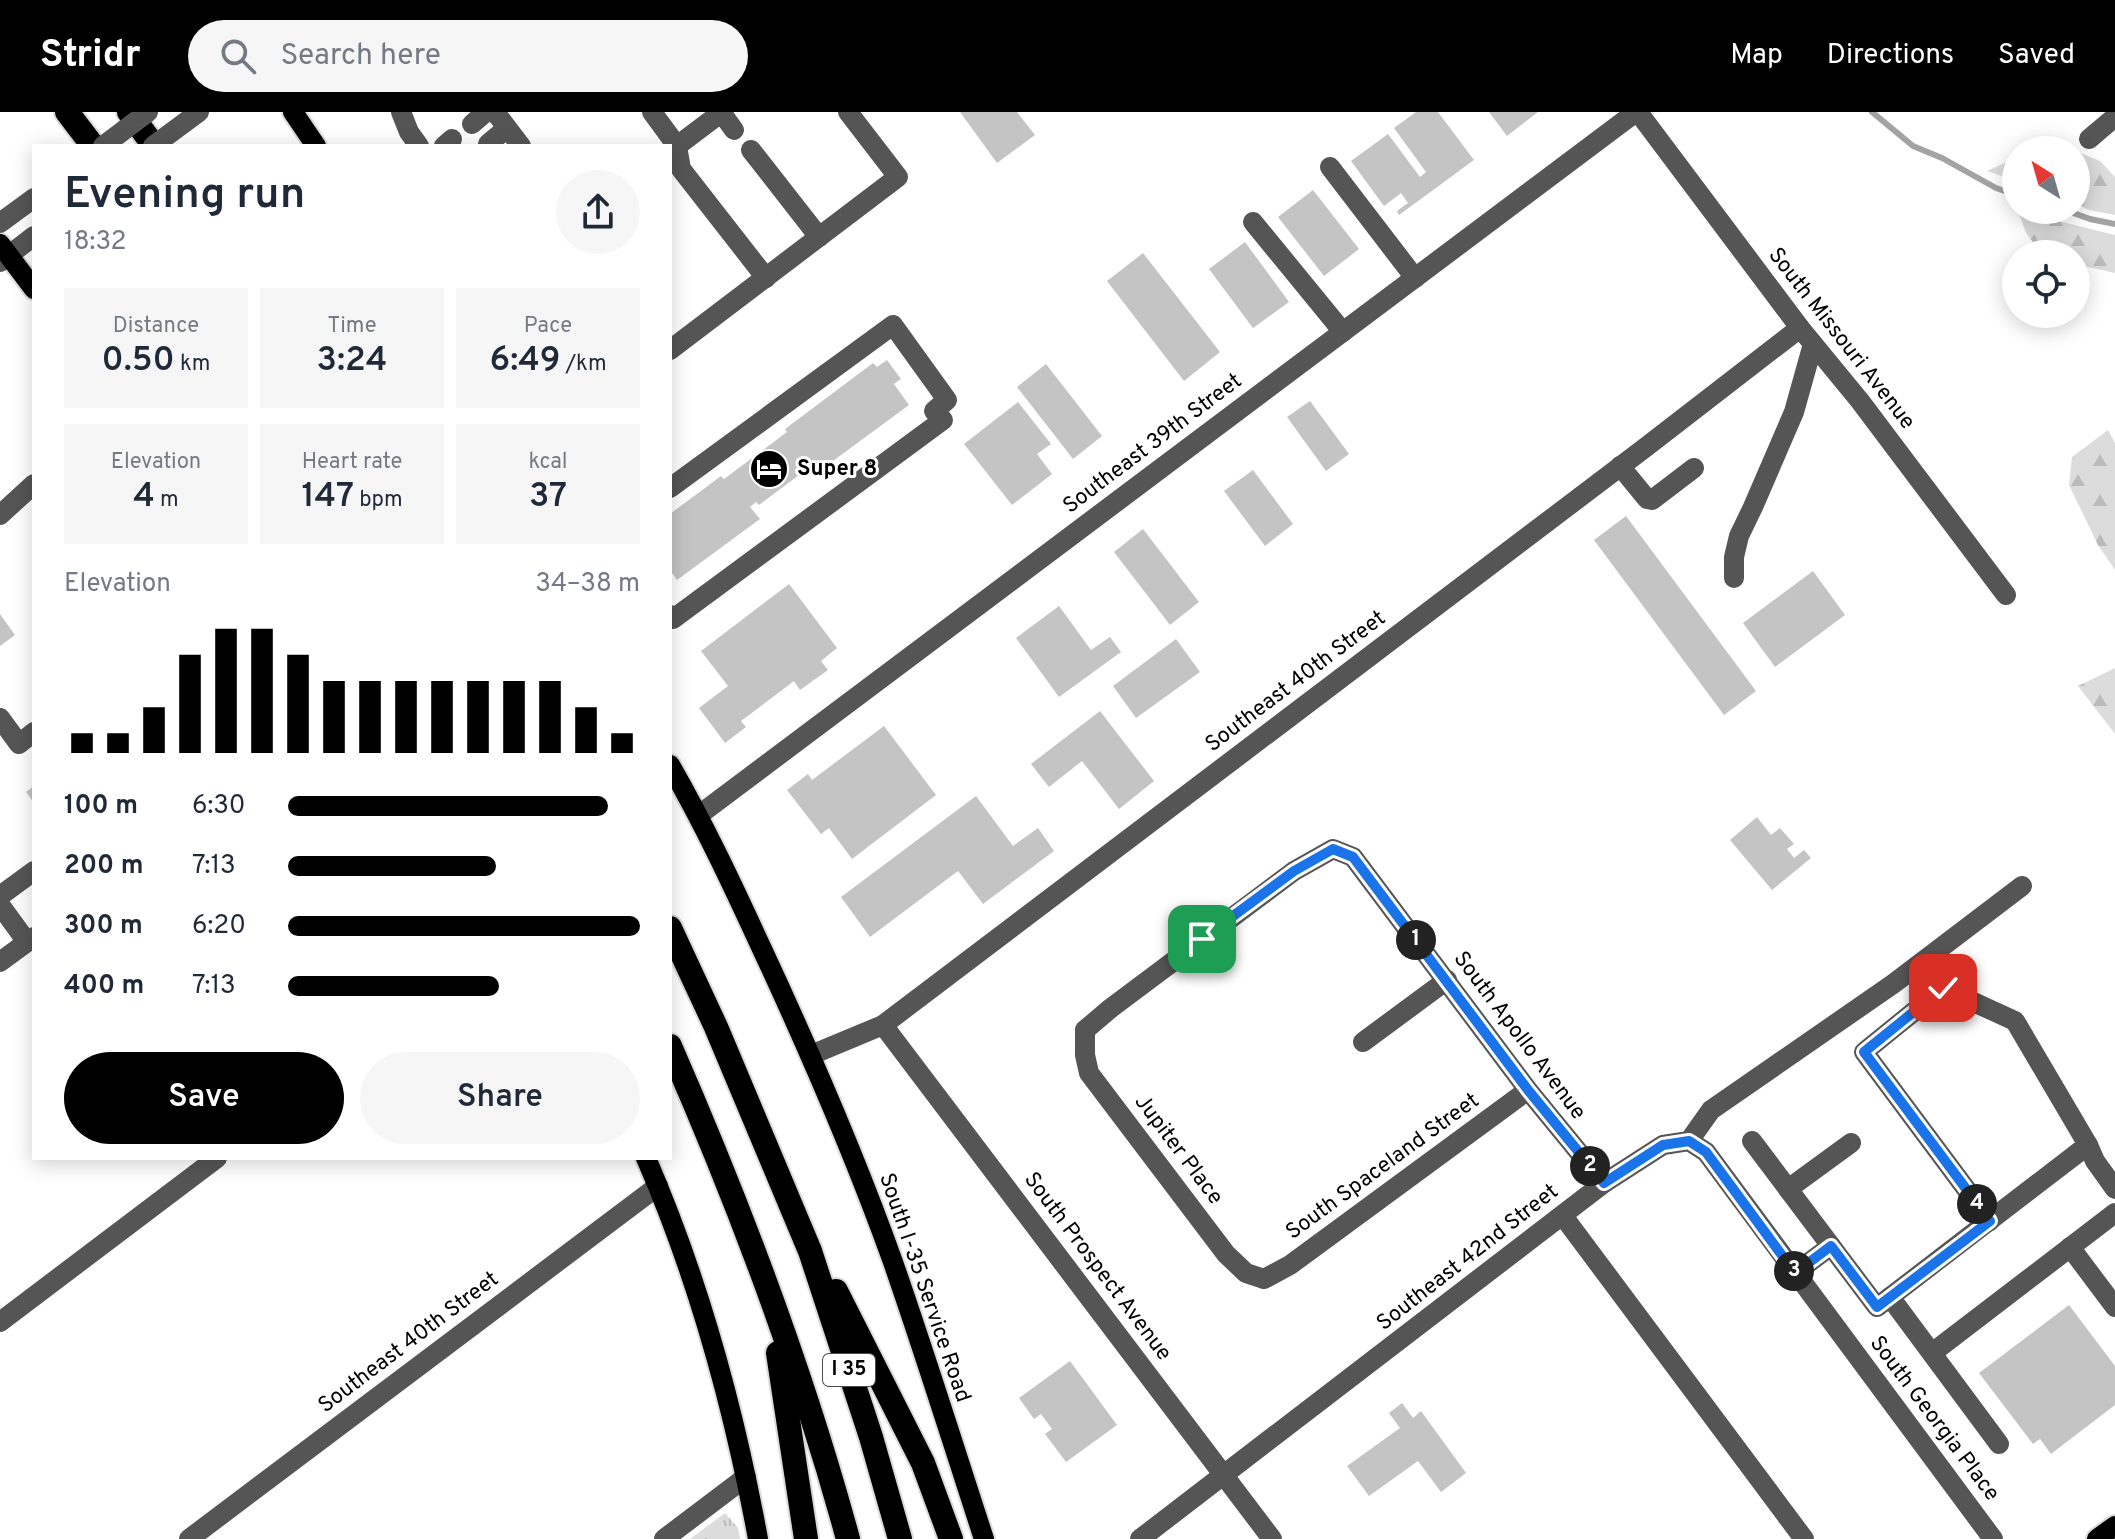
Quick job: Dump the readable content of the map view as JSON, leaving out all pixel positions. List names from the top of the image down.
{
  "streets": {
    "highway": ["I 35"],
    "main road": ["South I-35 Service Road"],
    "street": [
      "South Missouri Avenue",
      "Southeast 39th Street",
      "Southeast 40th Street",
      "South Apollo Avenue",
      "Jupiter Place",
      "South Spaceland Street",
      "Southeast 42nd Street",
      "South Prospect Avenue",
      "South Georgia Place"
    ]
  },
  "crossings": [
    ["South Missouri Avenue", "Southeast 39th Street"],
    ["South Missouri Avenue", "Southeast 40th Street"],
    ["Southeast 40th Street", "South Prospect Avenue"],
    ["Southeast 40th Street", "South I-35 Service Road"],
    ["South Apollo Avenue", "Jupiter Place"],
    ["South Apollo Avenue", "South Spaceland Street"],
    ["South Apollo Avenue", "Southeast 42nd Street"],
    ["Jupiter Place", "South Spaceland Street"],
    ["Southeast 42nd Street", "South Prospect Avenue"],
    ["Southeast 42nd Street", "South Georgia Place"]
  ],
  "places": {
    "hotel": ["Super 8"]
  },
  "north": "top left",
  "page": {
    "header": "Stridr",
    "search": "Search here",
    "nav": ["Map", "Directions", "Saved"],
    "heading": ["Evening run", "18:32"],
    "stats": [
      ["Distance", "0.50 km"],
      ["Time", "3:24"],
      ["Pace", "6:49 /km"],
      ["Elevation", "4 m"],
      ["Heart rate", "147 bpm"],
      ["kcal", "37"]
    ],
    "chart": ["Elevation", "34–38 m"],
    "list": [
      {
        "name": "100 m",
        "note": "6:30"
      },
      {
        "name": "200 m",
        "note": "7:13"
      },
      {
        "name": "300 m",
        "note": "6:20"
      },
      {
        "name": "400 m",
        "note": "7:13"
      }
    ],
    "pins": [
      "1",
      "2",
      "4",
      "3"
    ],
    "buttons": ["Save", "Share"]
  }
}
